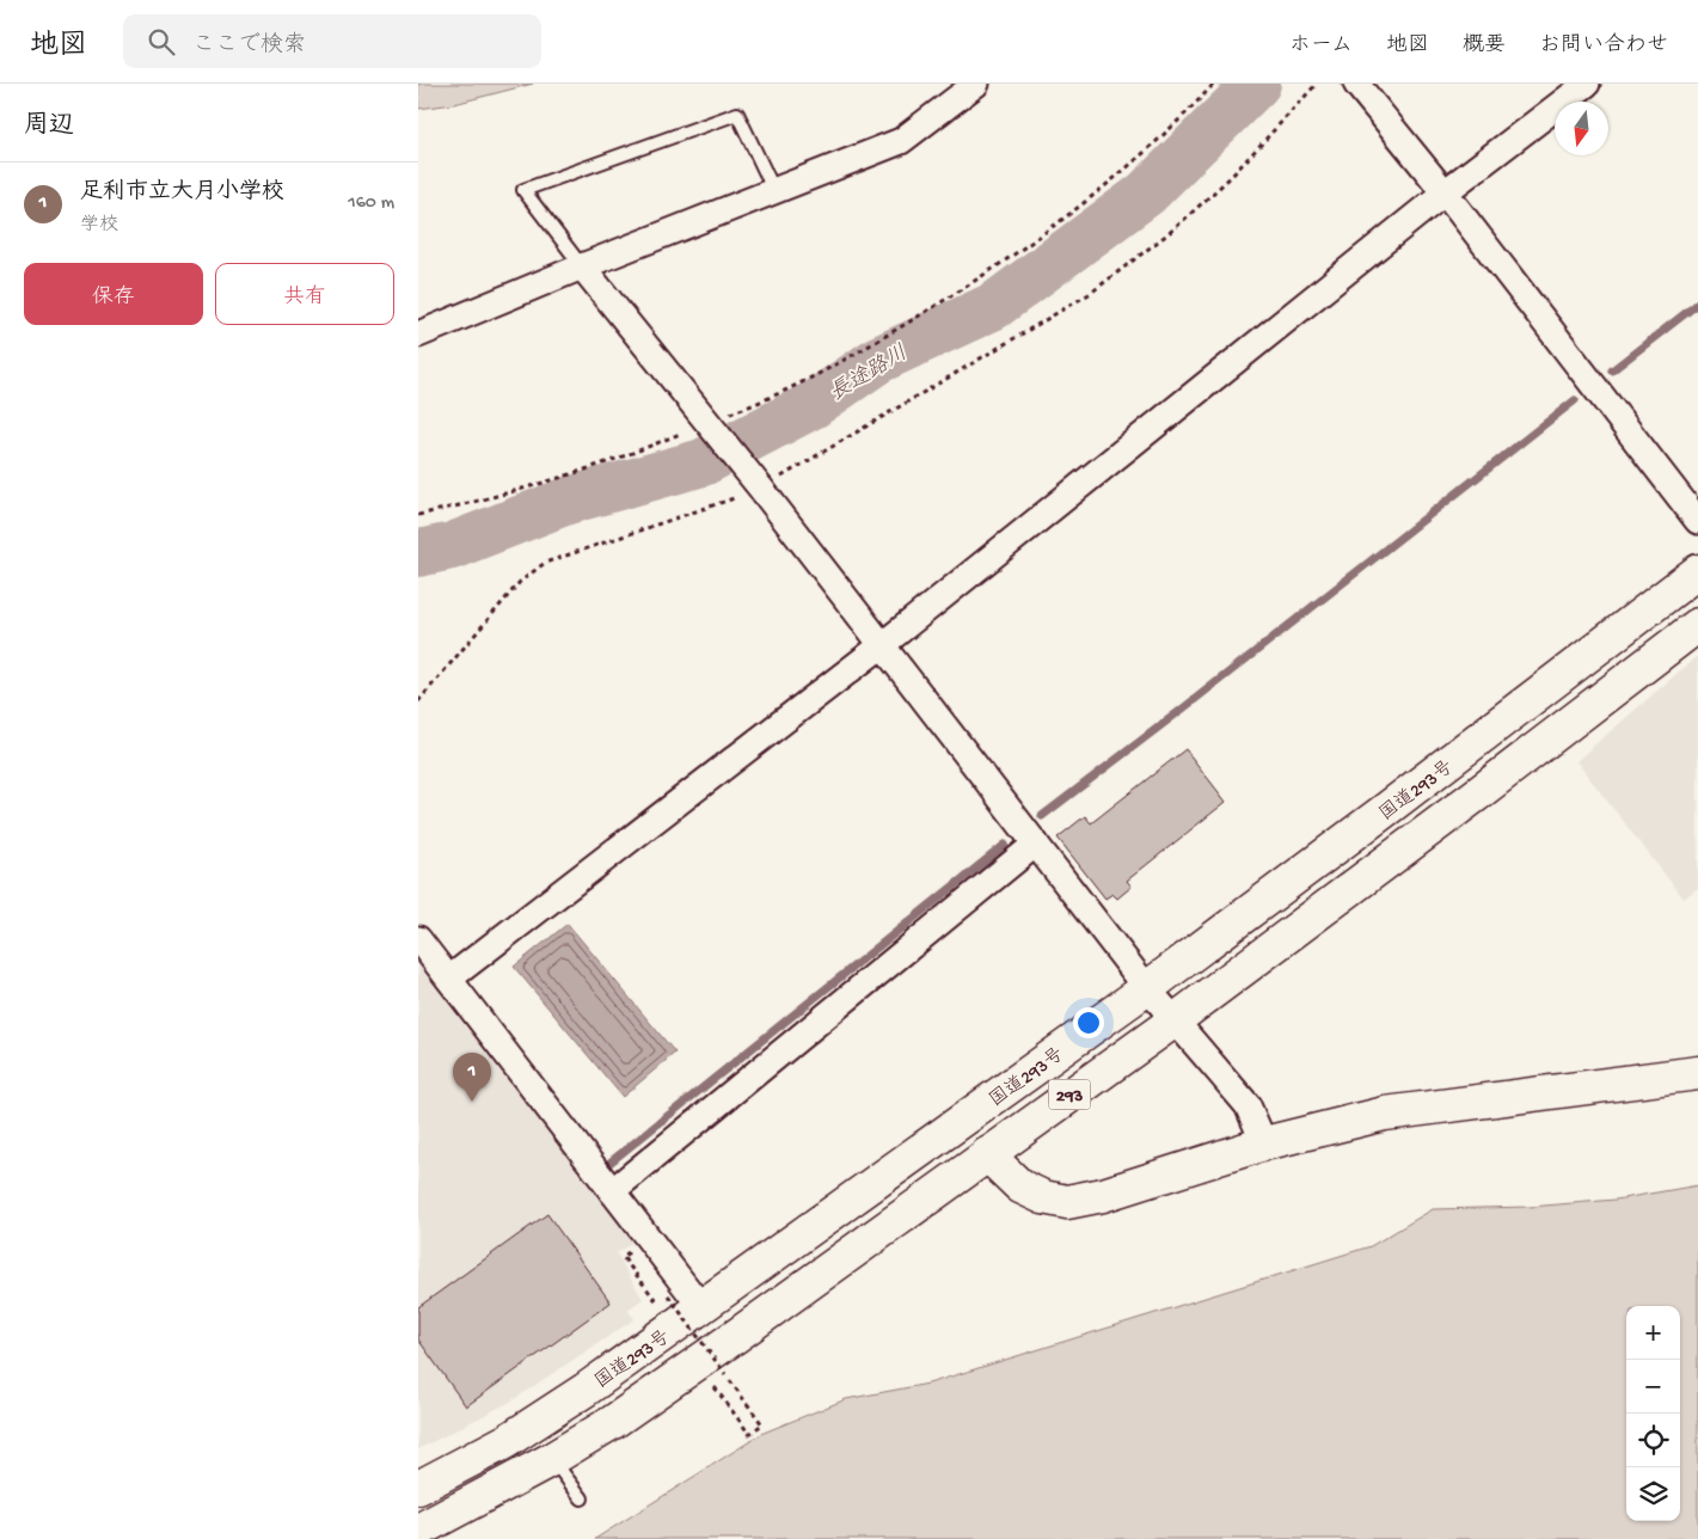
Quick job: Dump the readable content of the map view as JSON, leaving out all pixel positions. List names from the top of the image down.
{
  "streets": {
    "main road": ["国道293号", "293"]
  },
  "water": ["長途路川"],
  "north": "bottom",
  "page": {
    "header": "地図",
    "search": "ここで検索",
    "nav": [
      "ホーム",
      "地図",
      "概要",
      "お問い合わせ"
    ],
    "heading": "周辺",
    "list": [
      {
        "mark": "1",
        "name": "足利市立大月小学校",
        "note": "学校",
        "value": "160 m"
      }
    ],
    "buttons": ["保存", "共有"],
    "pins": "1",
    "map_buttons": ["+", "−"]
  }
}
